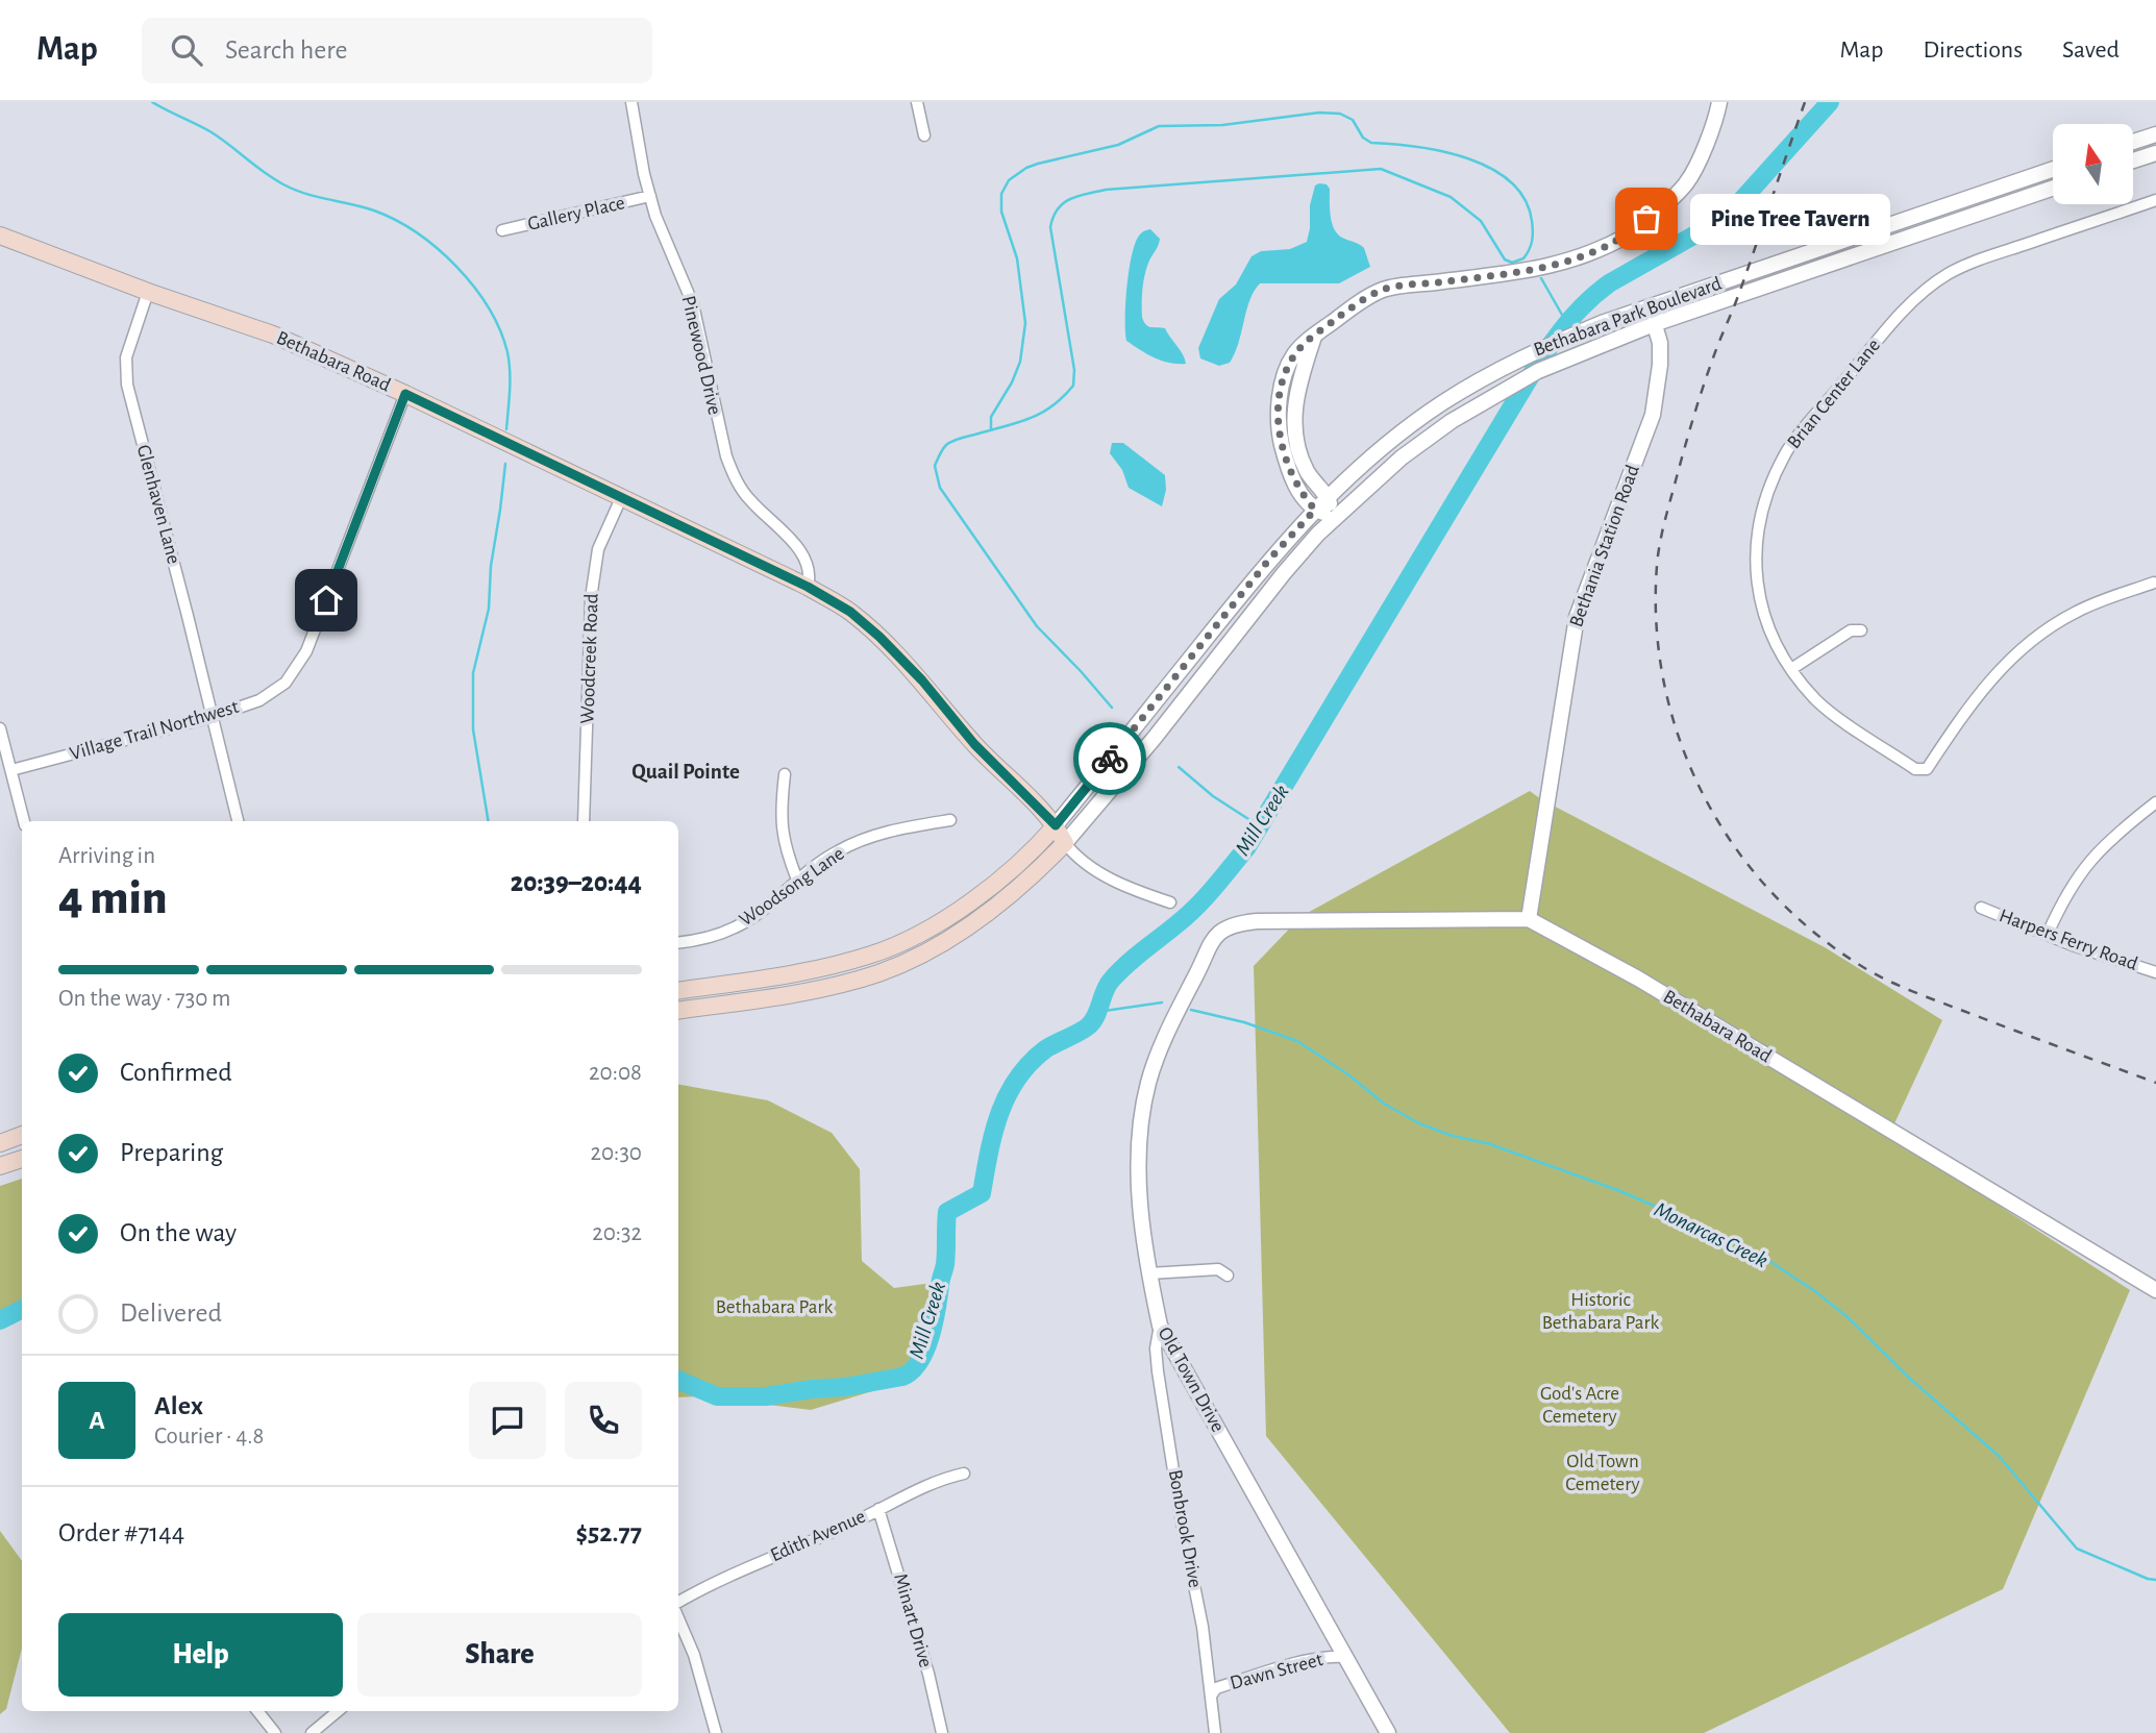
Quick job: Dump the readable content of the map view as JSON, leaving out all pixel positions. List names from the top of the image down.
{
  "streets": {
    "main road": ["Bethabara Park Boulevard", "Bethabara Road"],
    "street": [
      "Gallery Place",
      "Pinewood Drive",
      "Brian Center Lane",
      "Glenhaven Lane",
      "Bethania Station Road",
      "Woodcreek Road",
      "Village Trail Northwest",
      "Woodsong Lane",
      "Harpers Ferry Road",
      "Old Town Drive",
      "Bonbrook Drive",
      "Edith Avenue",
      "Minart Drive",
      "Dawn Street"
    ]
  },
  "crossings": [
    ["Gallery Place", "Pinewood Drive"],
    ["Bethabara Park Boulevard", "Bethabara Road"],
    ["Bethabara Park Boulevard", "Bethania Station Road"],
    ["Pinewood Drive", "Bethabara Road"],
    ["Bethabara Road", "Glenhaven Lane"],
    ["Bethabara Road", "Bethania Station Road"],
    ["Bethabara Road", "Woodcreek Road"],
    ["Bethabara Road", "Village Trail Northwest"],
    ["Bethabara Road", "Old Town Drive"],
    ["Glenhaven Lane", "Village Trail Northwest"],
    ["Old Town Drive", "Bonbrook Drive"],
    ["Old Town Drive", "Dawn Street"],
    ["Bonbrook Drive", "Dawn Street"],
    ["Edith Avenue", "Minart Drive"]
  ],
  "districts": ["Quail Pointe"],
  "water": ["Mill Creek", "Monarcas Creek"],
  "parks": [
    "Historic Bethabara Park",
    "Bethabara Park",
    "God's Acre Cemetery",
    "Old Town Cemetery"
  ],
  "places": ["Pine Tree Tavern"],
  "north": "top",
  "page": {
    "header": "Map",
    "search": "Search here",
    "nav": ["Map", "Directions", "Saved"],
    "bubble": "Pine Tree Tavern",
    "heading": ["4 min", "Arriving in", "20:39–20:44"],
    "panel": [
      "Alex",
      "Courier · 4.8",
      "Order #7144",
      "$52.77"
    ],
    "bar": "On the way · 730 m",
    "list": [
      ["Confirmed", "20:08"],
      ["Preparing", "20:30"],
      ["On the way", "20:32"],
      "Delivered"
    ],
    "round": "A",
    "buttons": ["Help", "Share"]
  }
}
